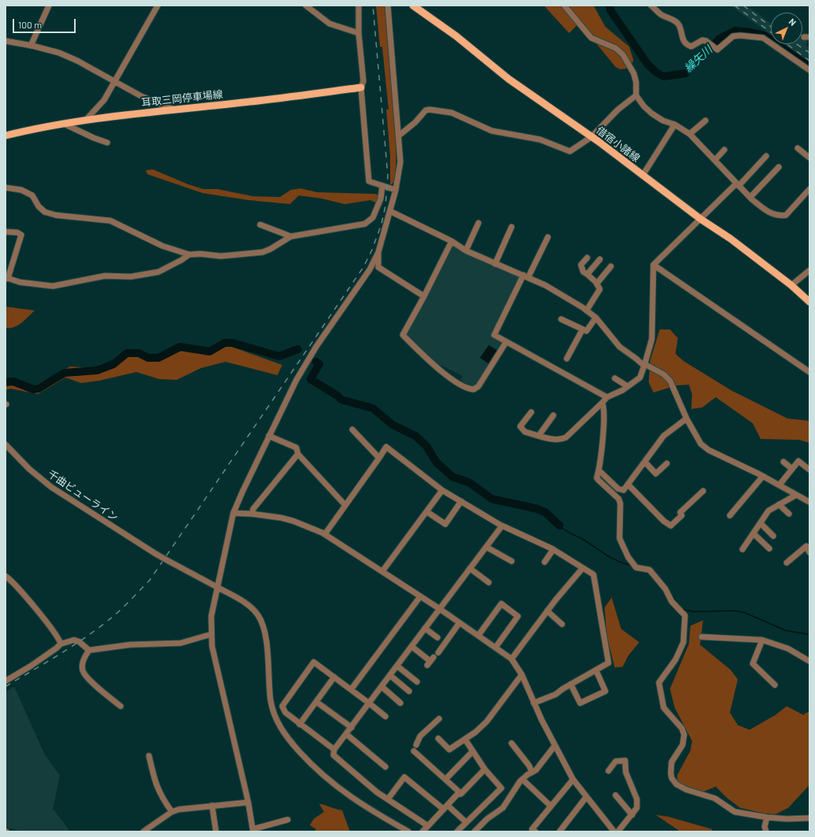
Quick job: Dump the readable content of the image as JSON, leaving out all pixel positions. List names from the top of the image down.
{
  "streets": {
    "main road": ["耳取三岡停車場線", "借宿小諸線"],
    "street": ["千曲ビューライン"]
  },
  "water": ["繰矢川"],
  "scale_bar": "100 m",
  "north": "top right"
}
